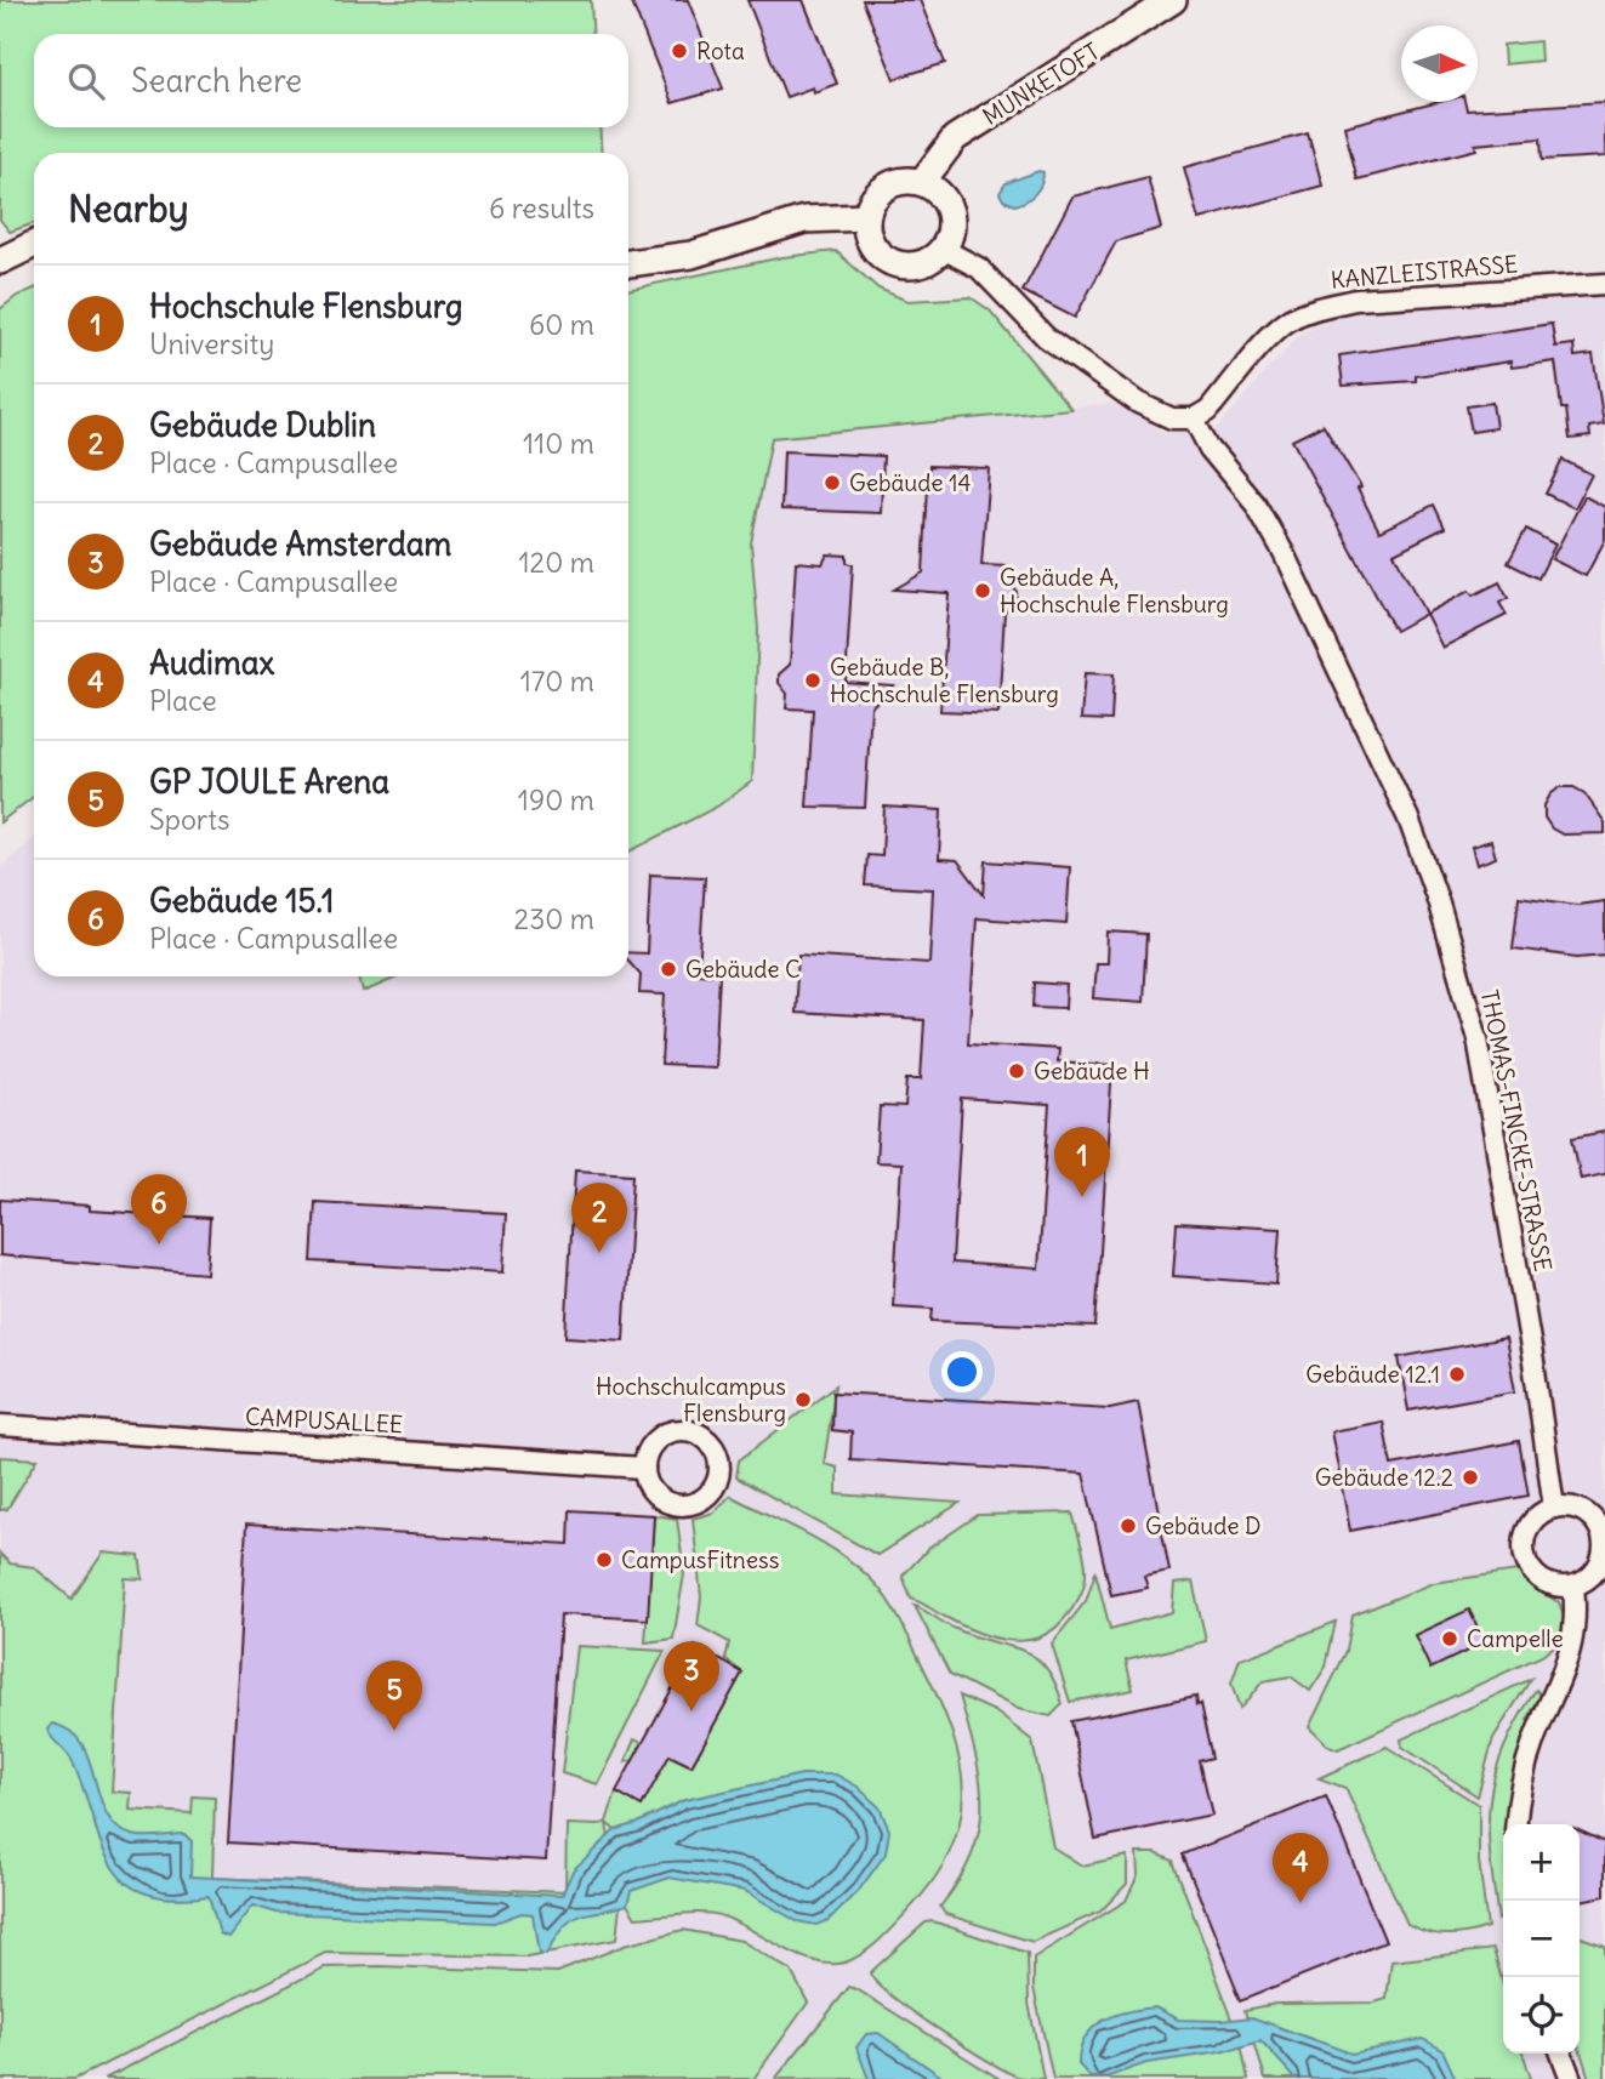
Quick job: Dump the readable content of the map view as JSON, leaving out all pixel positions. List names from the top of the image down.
{
  "streets": {
    "street": [
      "MUNKETOFT",
      "KANZLEISTRASSE",
      "THOMAS-FINCKE-STRASSE",
      "CAMPUSALLEE"
    ]
  },
  "crossings": [
    ["KANZLEISTRASSE", "THOMAS-FINCKE-STRASSE"]
  ],
  "places": [
    "Rota",
    "Gebäude 14",
    "Gebäude A, Hochschule Flensburg",
    "Gebäude B, Hochschule Flensburg",
    "Gebäude C",
    "Gebäude H",
    "Gebäude 12.1",
    "Hochschulcampus Flensburg",
    "Gebäude 12.2",
    "Gebäude D",
    "CampusFitness",
    "Campelle"
  ],
  "north": "right",
  "page": {
    "search": "Search here",
    "heading": ["Nearby", "6 results"],
    "list": [
      {
        "mark": "1",
        "name": "Hochschule Flensburg",
        "note": "University",
        "value": "60 m"
      },
      {
        "mark": "2",
        "name": "Gebäude Dublin",
        "note": "Place · Campusallee",
        "value": "110 m"
      },
      {
        "mark": "3",
        "name": "Gebäude Amsterdam",
        "note": "Place · Campusallee",
        "value": "120 m"
      },
      {
        "mark": "4",
        "name": "Audimax",
        "note": "Place",
        "value": "170 m"
      },
      {
        "mark": "5",
        "name": "GP JOULE Arena",
        "note": "Sports",
        "value": "190 m"
      },
      {
        "mark": "6",
        "name": "Gebäude 15.1",
        "note": "Place · Campusallee",
        "value": "230 m"
      }
    ],
    "pins": [
      "1",
      "6",
      "2",
      "3",
      "5",
      "4"
    ],
    "map_buttons": ["+", "−"]
  }
}
